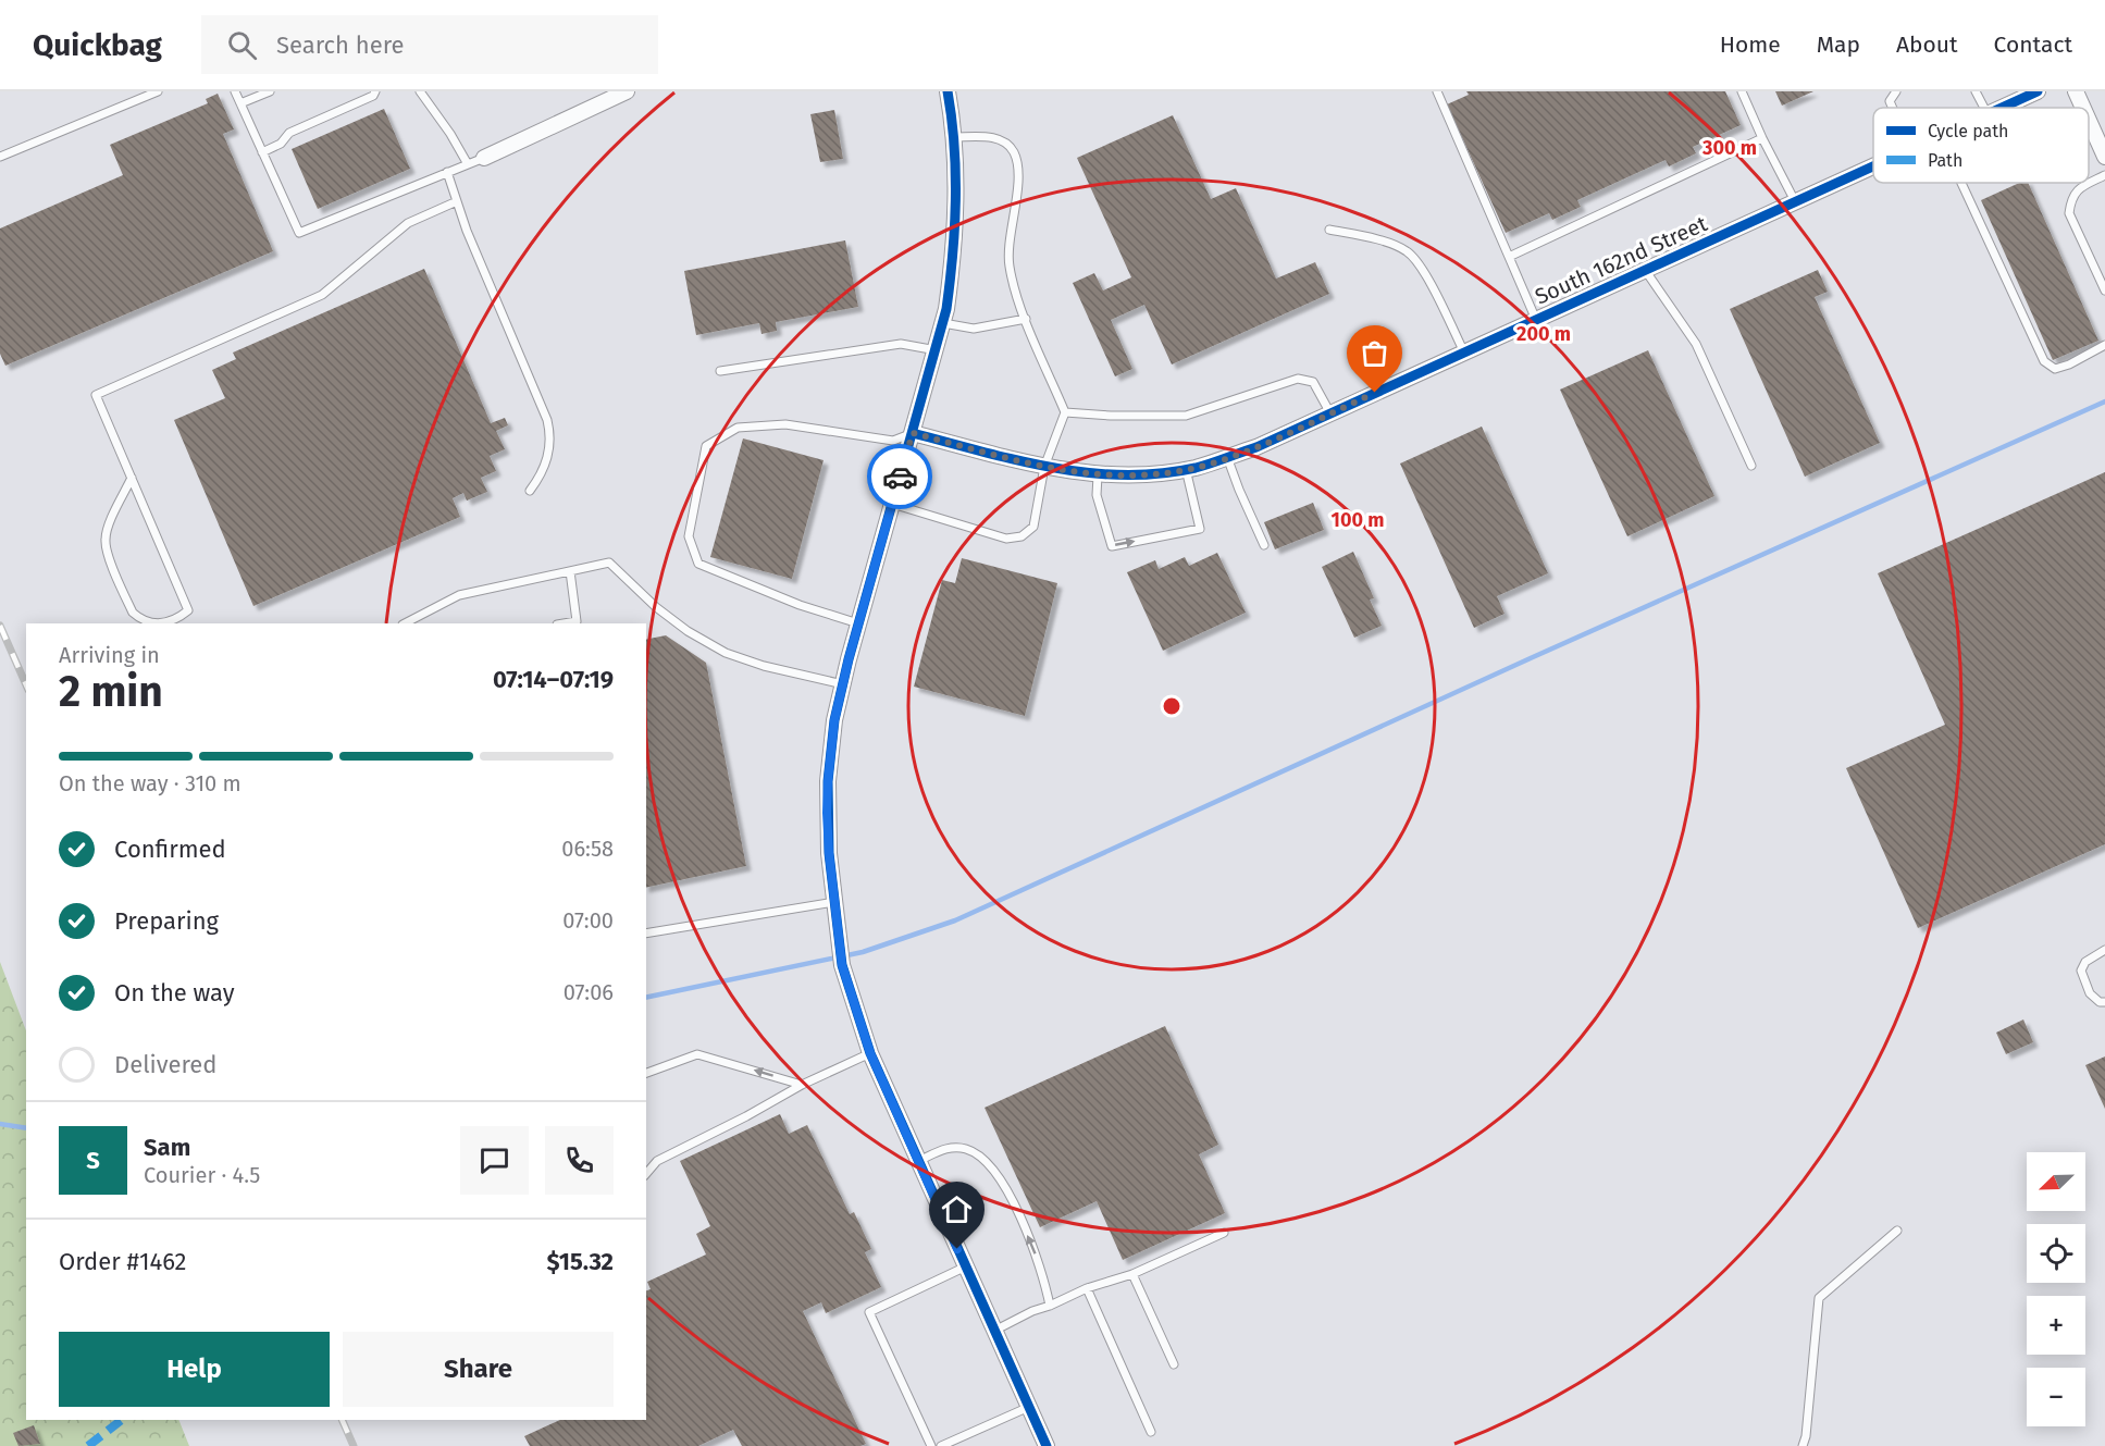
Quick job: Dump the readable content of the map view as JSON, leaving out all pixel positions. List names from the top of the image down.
{
  "streets": {
    "street": ["South 162nd Street"]
  },
  "legend": ["Cycle path", "Path"],
  "north": "bottom left",
  "page": {
    "header": "Quickbag",
    "search": "Search here",
    "nav": [
      "Home",
      "Map",
      "About",
      "Contact"
    ],
    "heading": ["2 min", "Arriving in", "07:14–07:19"],
    "panel": [
      "Sam",
      "Courier · 4.5",
      "Order #1462",
      "$15.32"
    ],
    "bar": "On the way · 310 m",
    "list": [
      ["Confirmed", "06:58"],
      ["Preparing", "07:00"],
      ["On the way", "07:06"],
      "Delivered"
    ],
    "round": "S",
    "map_buttons": ["+", "−"],
    "buttons": ["Help", "Share"]
  },
  "rings": ["300 m", "200 m", "100 m"]
}
